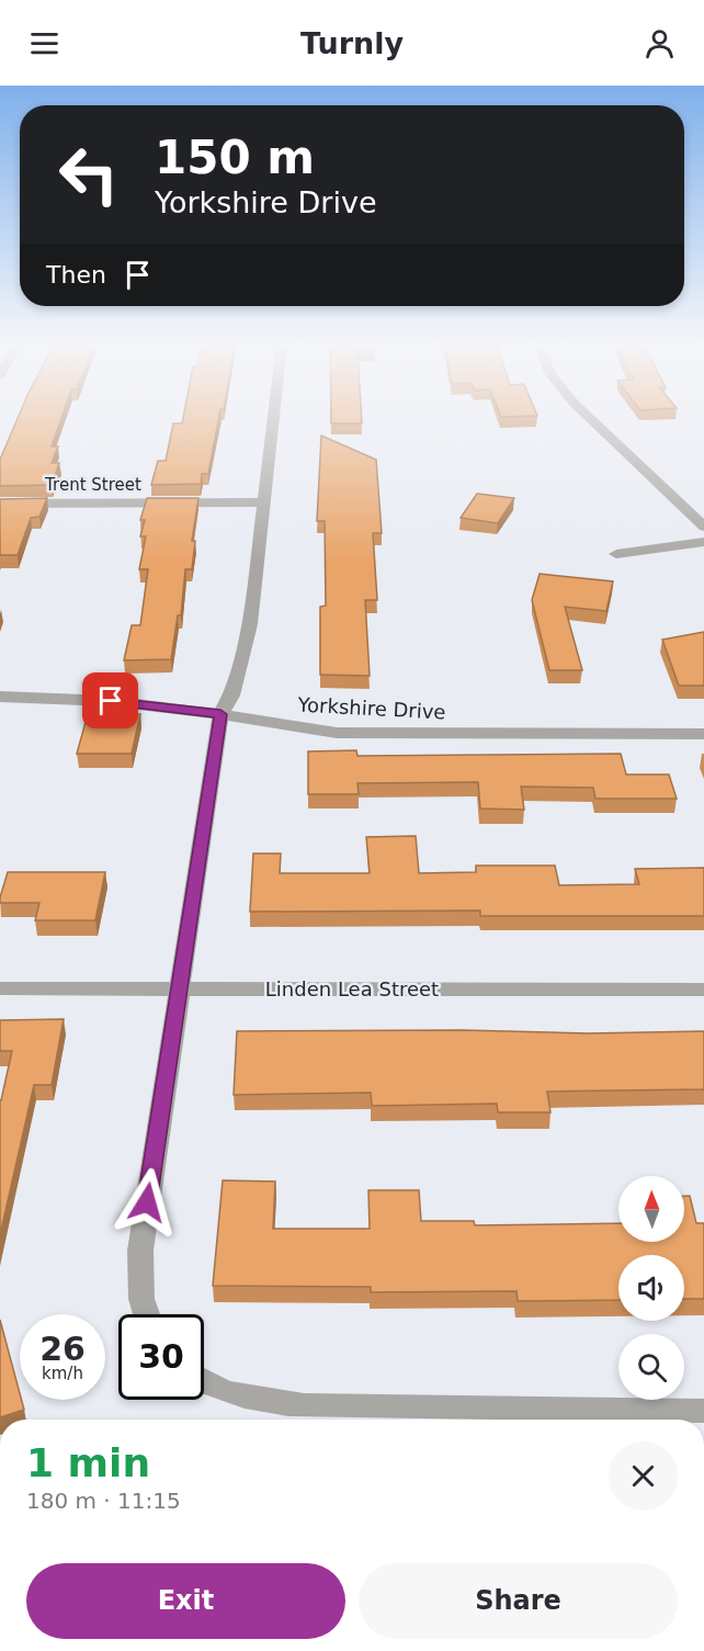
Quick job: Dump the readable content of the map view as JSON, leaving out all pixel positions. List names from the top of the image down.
{
  "streets": {
    "street": ["Trent Street", "Yorkshire Drive", "Linden Lea Street"]
  },
  "north": "top",
  "page": {
    "header": "Turnly",
    "turn": ["150 m", "Yorkshire Drive"],
    "then": "Then",
    "speed": "26 km/h",
    "limit": "30",
    "heading": ["1 min", "180 m · 11:15"],
    "buttons": ["Exit", "Share"]
  }
}
